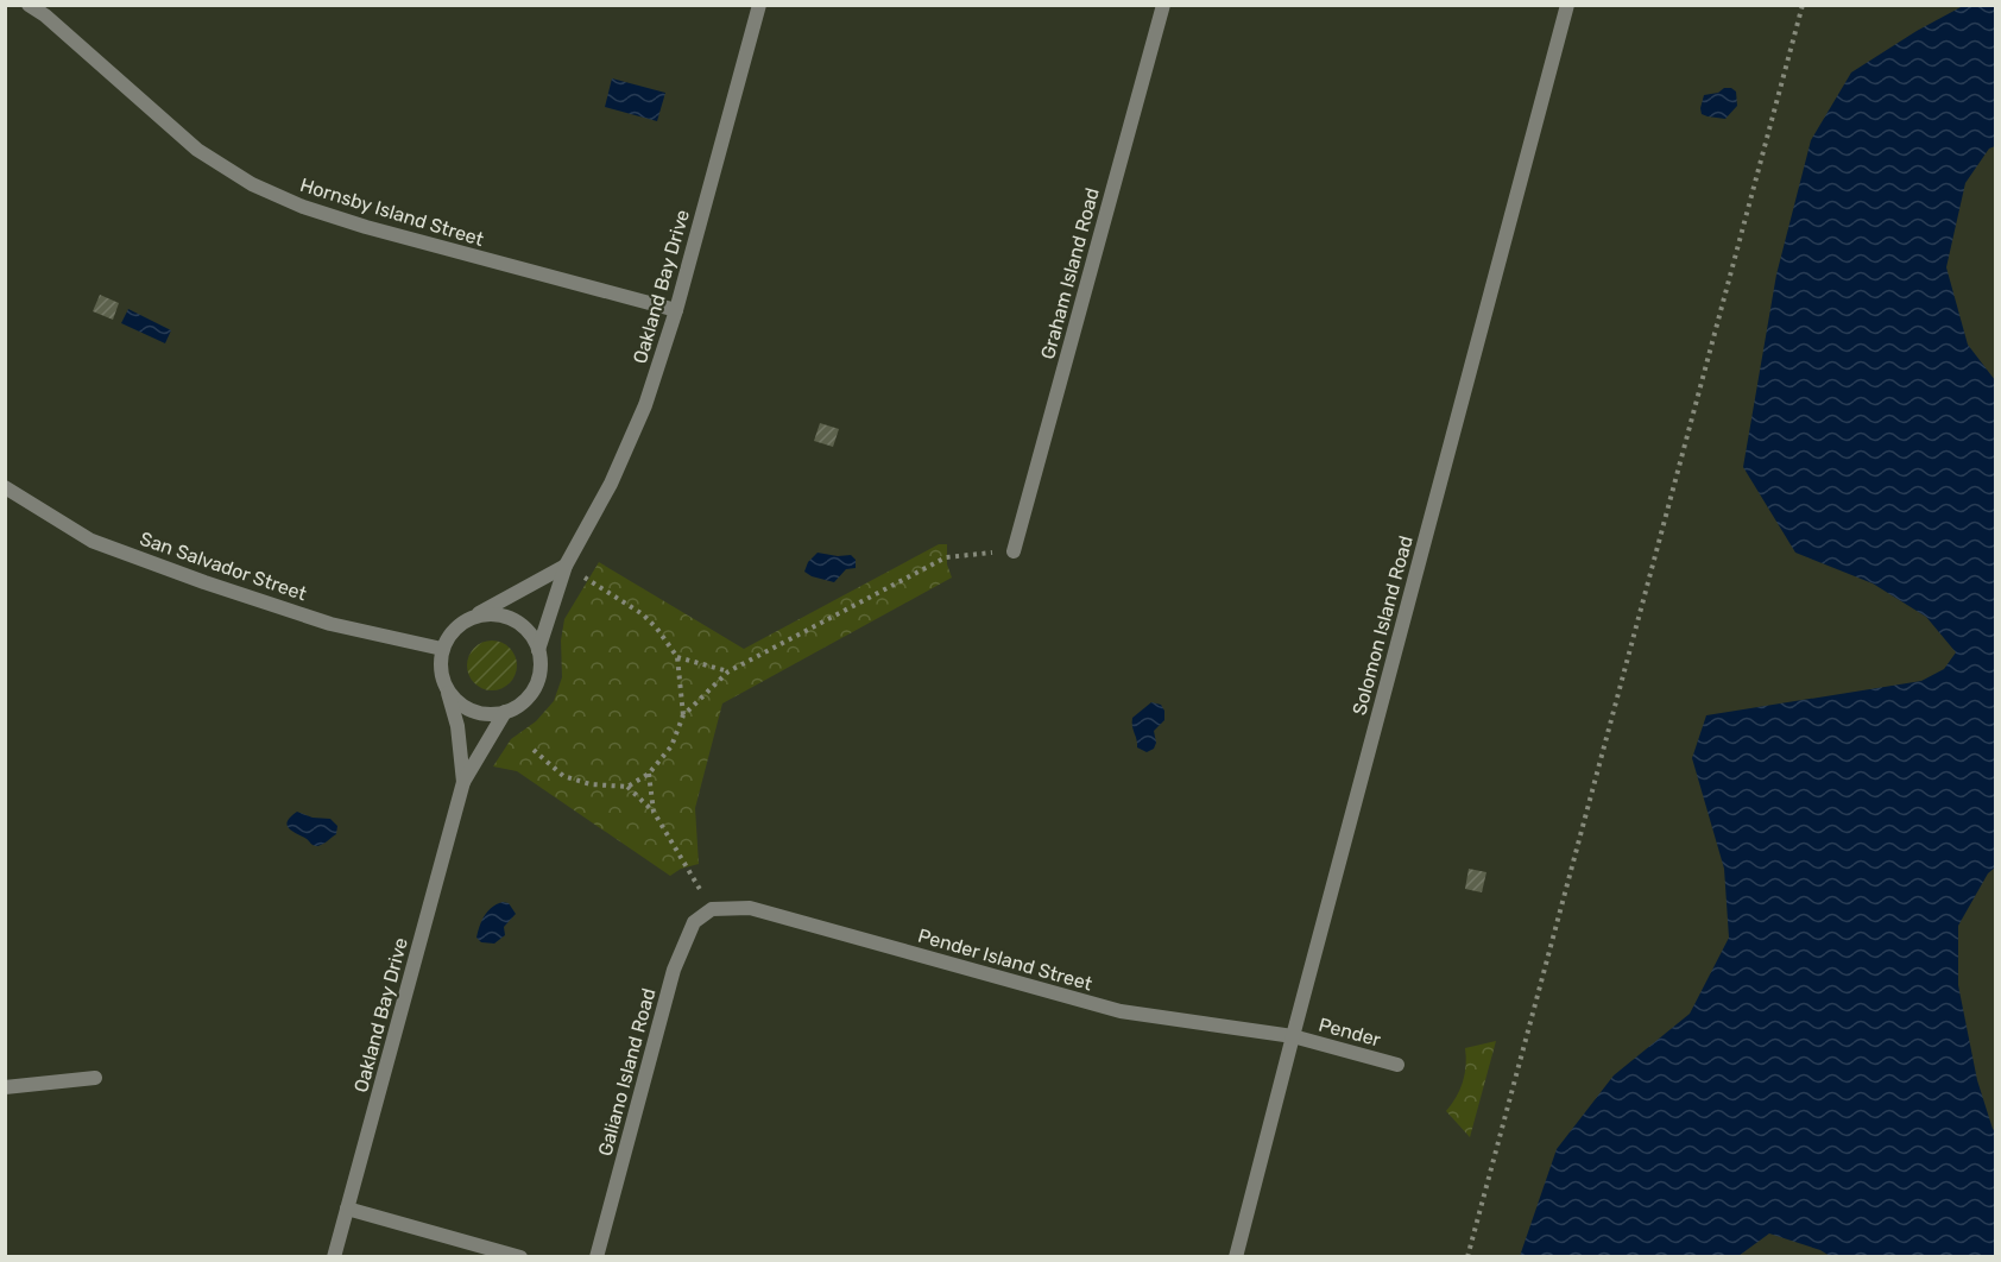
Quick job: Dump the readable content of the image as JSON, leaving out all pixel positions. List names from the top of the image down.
{
  "streets": {
    "street": [
      "Hornsby Island Street",
      "Graham Island Road",
      "Oakland Bay Drive",
      "San Salvador Street",
      "Solomon Island Road",
      "Pender Island Street",
      "Pender",
      "Galiano Island Road"
    ]
  },
  "crossings": [
    ["Hornsby Island Street", "Oakland Bay Drive"],
    ["Oakland Bay Drive", "San Salvador Street"],
    ["Solomon Island Road", "Pender Island Street"],
    ["Solomon Island Road", "Pender"],
    ["Pender Island Street", "Pender"],
    ["Pender Island Street", "Galiano Island Road"]
  ]
}
